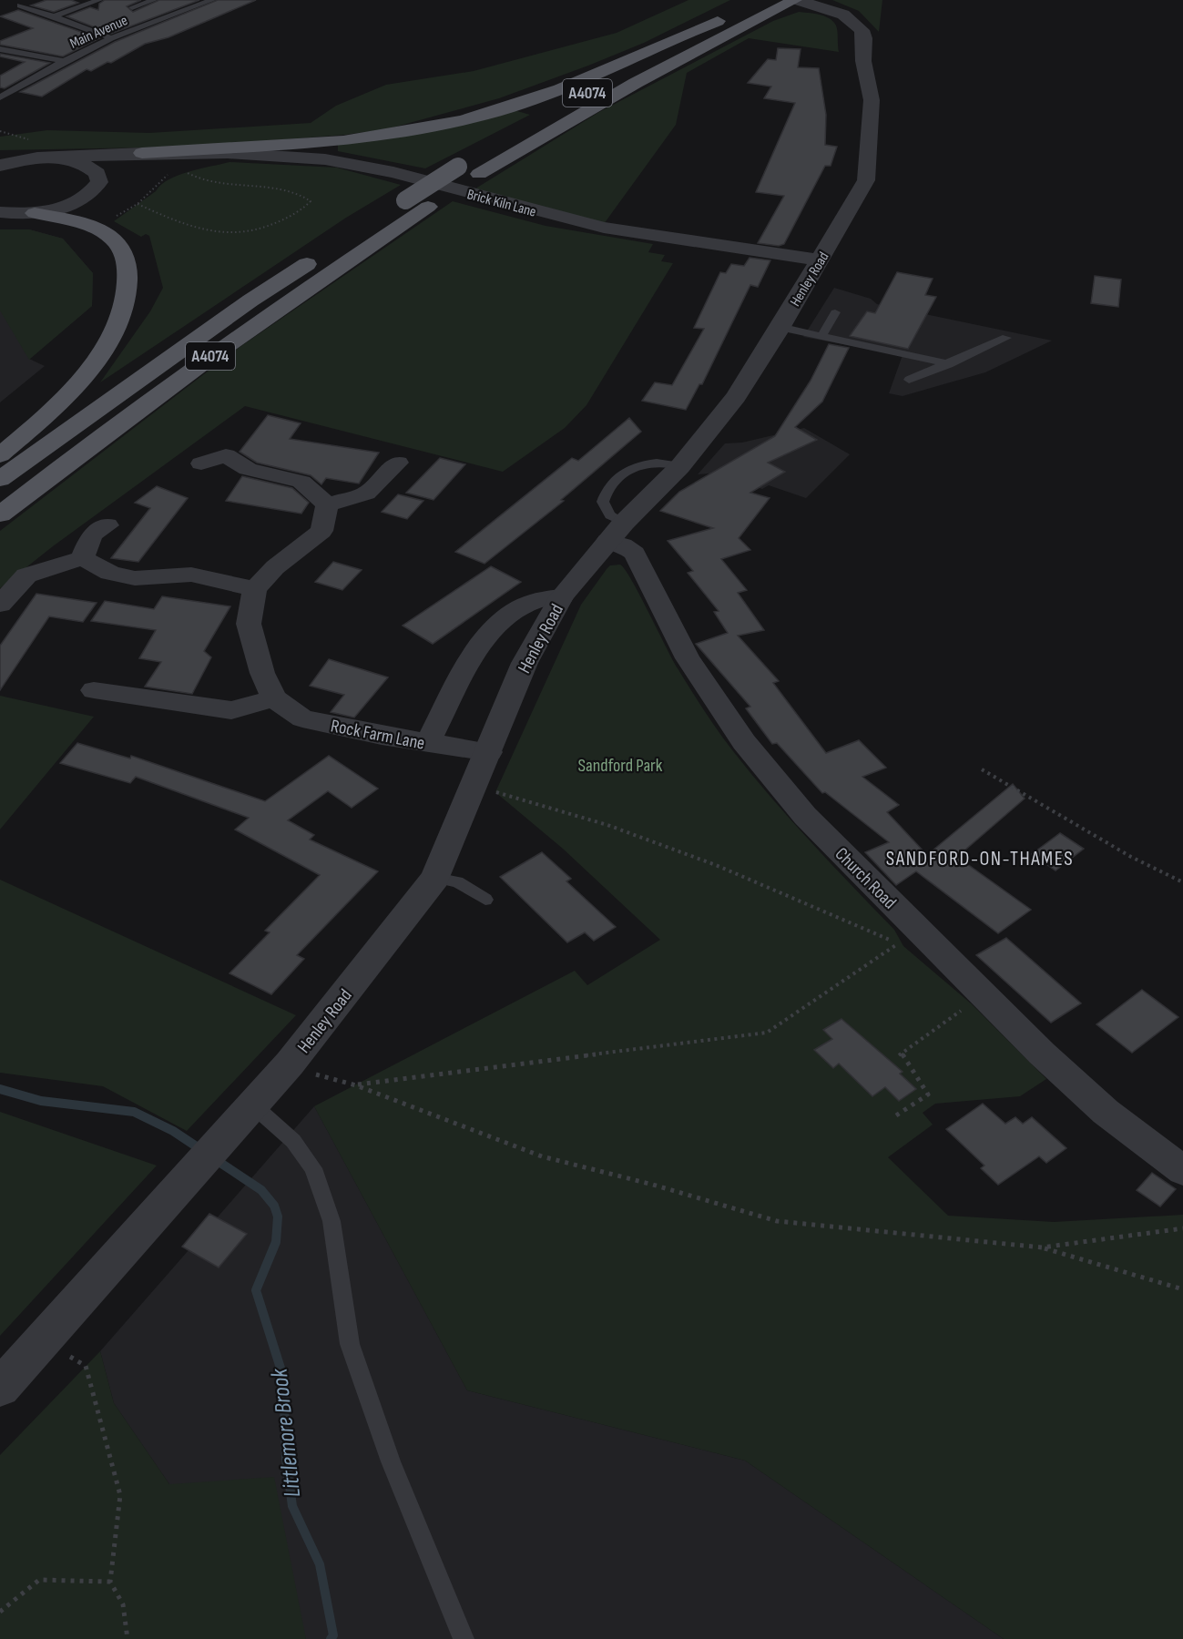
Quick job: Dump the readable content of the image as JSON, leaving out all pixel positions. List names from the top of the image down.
{
  "streets": {
    "main road": ["A4074"],
    "street": [
      "Brick Kiln Lane",
      "Henley Road",
      "Rock Farm Lane",
      "Church Road"
    ],
    "lane": ["Main Avenue"]
  },
  "crossings": [
    ["A4074", "Henley Road"],
    ["Brick Kiln Lane", "Henley Road"],
    ["Henley Road", "Rock Farm Lane"],
    ["Henley Road", "Church Road"]
  ],
  "districts": ["SANDFORD-ON-THAMES"],
  "water": ["Littlemore Brook"],
  "parks": ["Sandford Park"]
}
